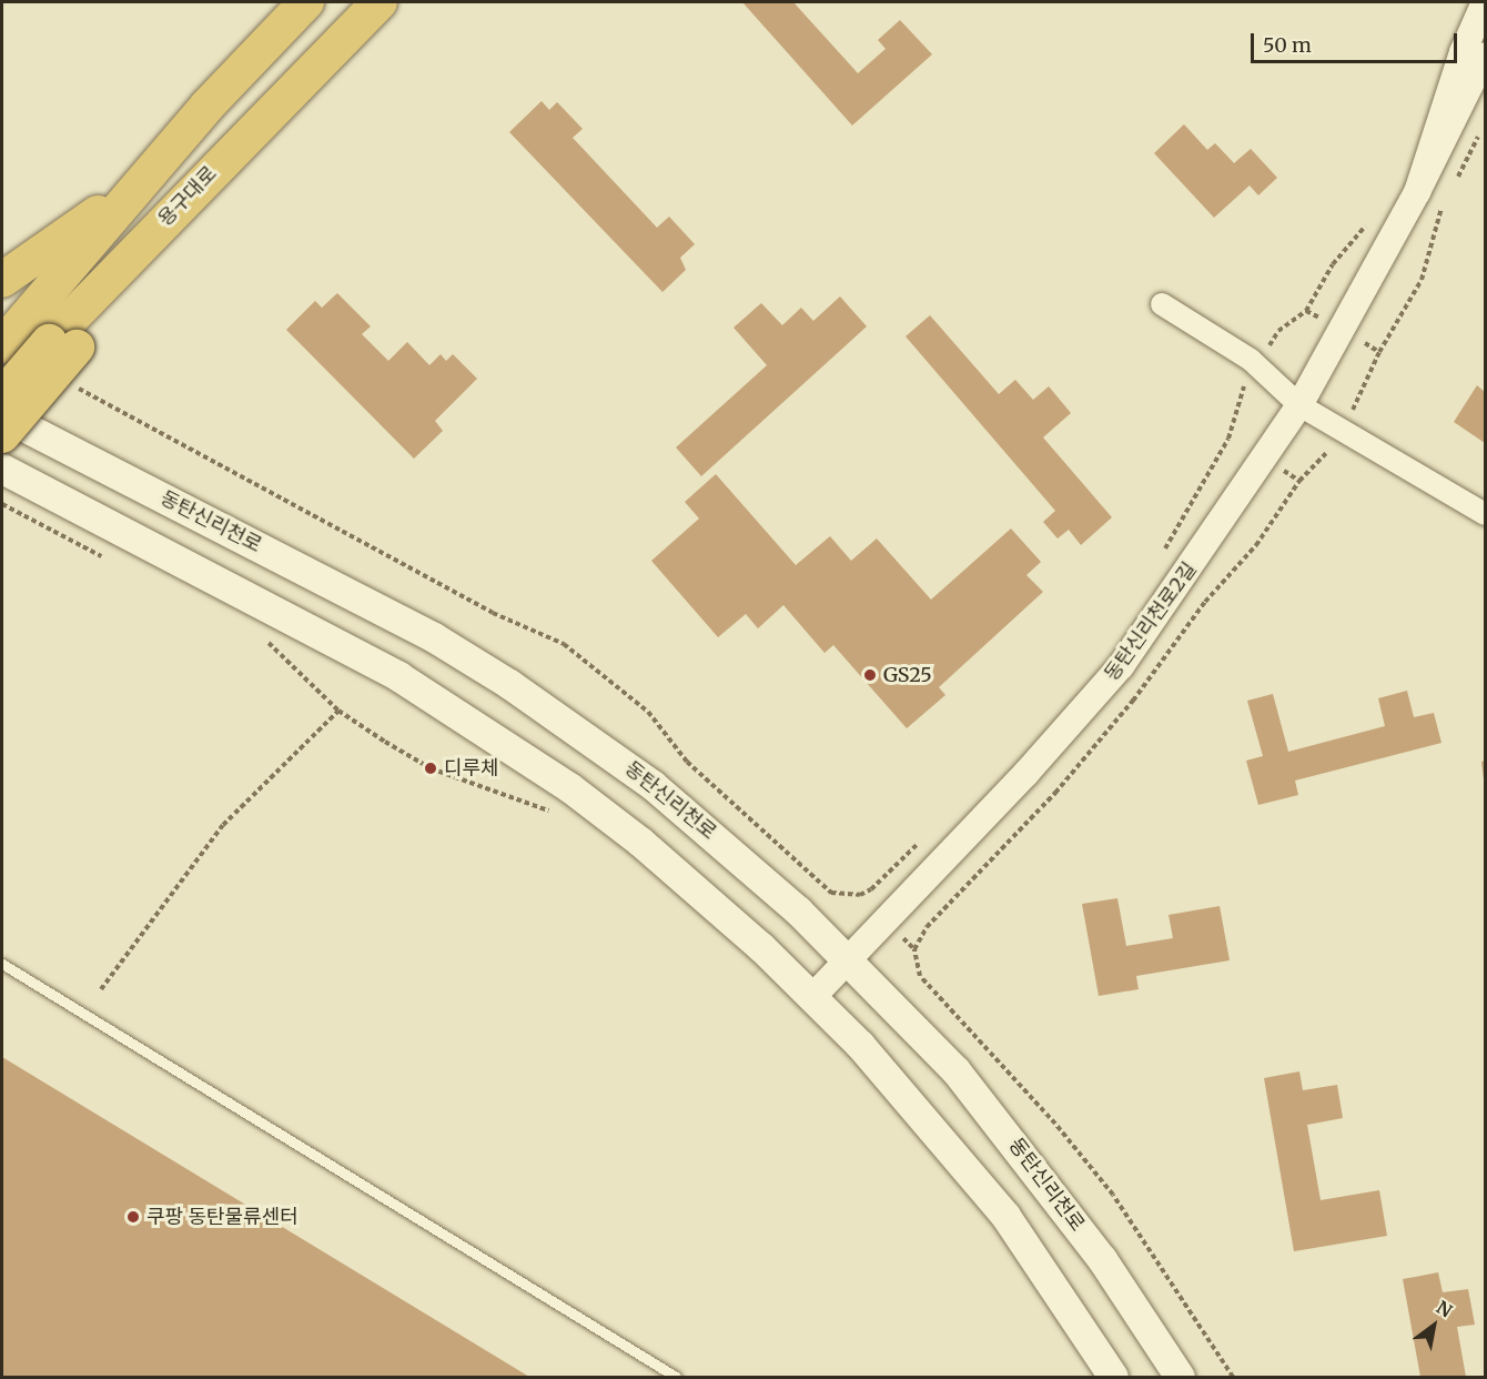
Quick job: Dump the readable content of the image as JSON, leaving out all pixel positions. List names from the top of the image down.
{
  "streets": {
    "highway": ["용구대로"],
    "main road": ["동탄신리천로"],
    "street": ["동탄신리천로2길"]
  },
  "crossings": [
    ["동탄신리천로", "동탄신리천로2길"]
  ],
  "places": ["GS25", "디루체", "쿠팡 동탄물류센터"],
  "scale_bar": "50 m",
  "north": "top right"
}
